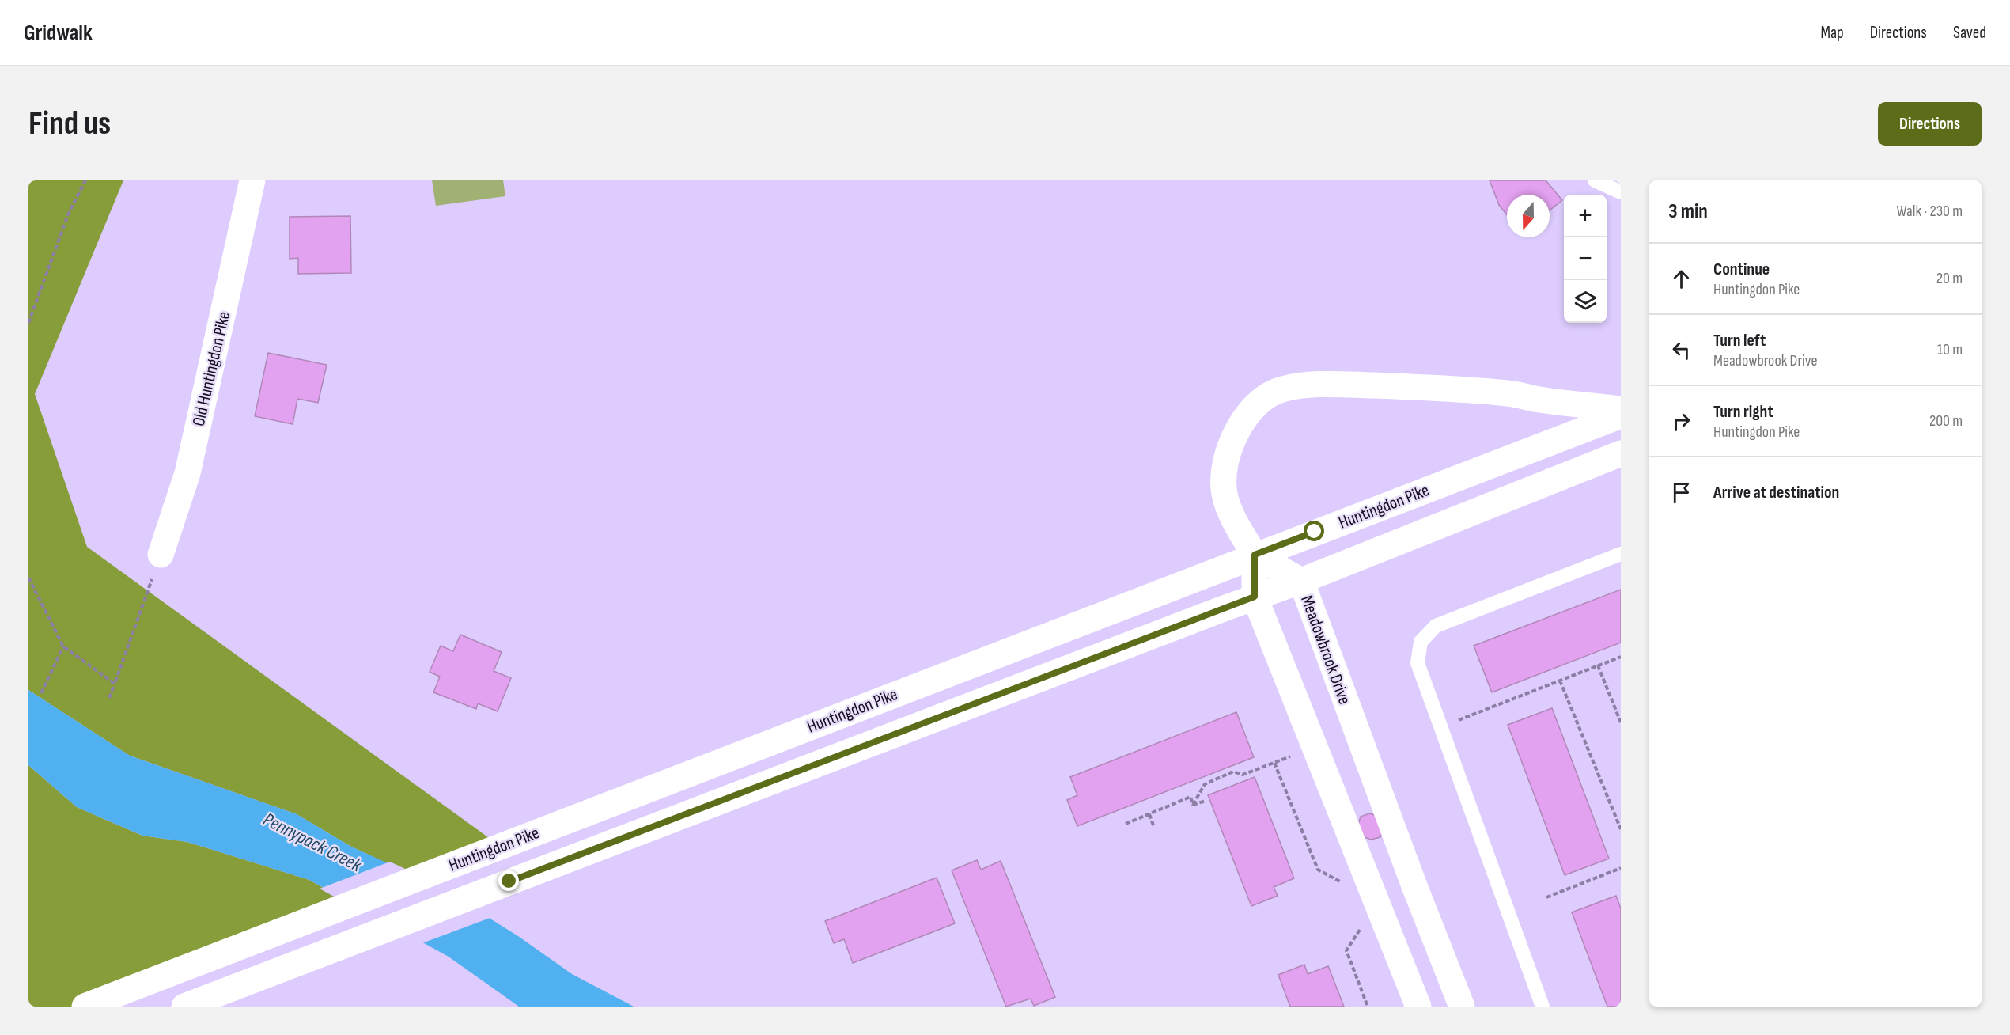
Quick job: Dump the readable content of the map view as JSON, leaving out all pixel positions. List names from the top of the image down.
{
  "streets": {
    "main road": ["Old Huntingdon Pike", "Huntingdon Pike", "Meadowbrook Drive"]
  },
  "crossings": [
    ["Huntingdon Pike", "Meadowbrook Drive"]
  ],
  "water": ["Pennypack Creek"],
  "north": "bottom",
  "page": {
    "header": "Gridwalk",
    "nav": ["Map", "Directions", "Saved"],
    "buttons": "Directions",
    "title": "Find us",
    "heading": ["3 min", "Walk · 230 m"],
    "map_buttons": ["+", "−"],
    "list": [
      ["Continue", "Huntingdon Pike", "20 m"],
      ["Turn left", "Meadowbrook Drive", "10 m"],
      ["Turn right", "Huntingdon Pike", "200 m"],
      "Arrive at destination"
    ]
  }
}
